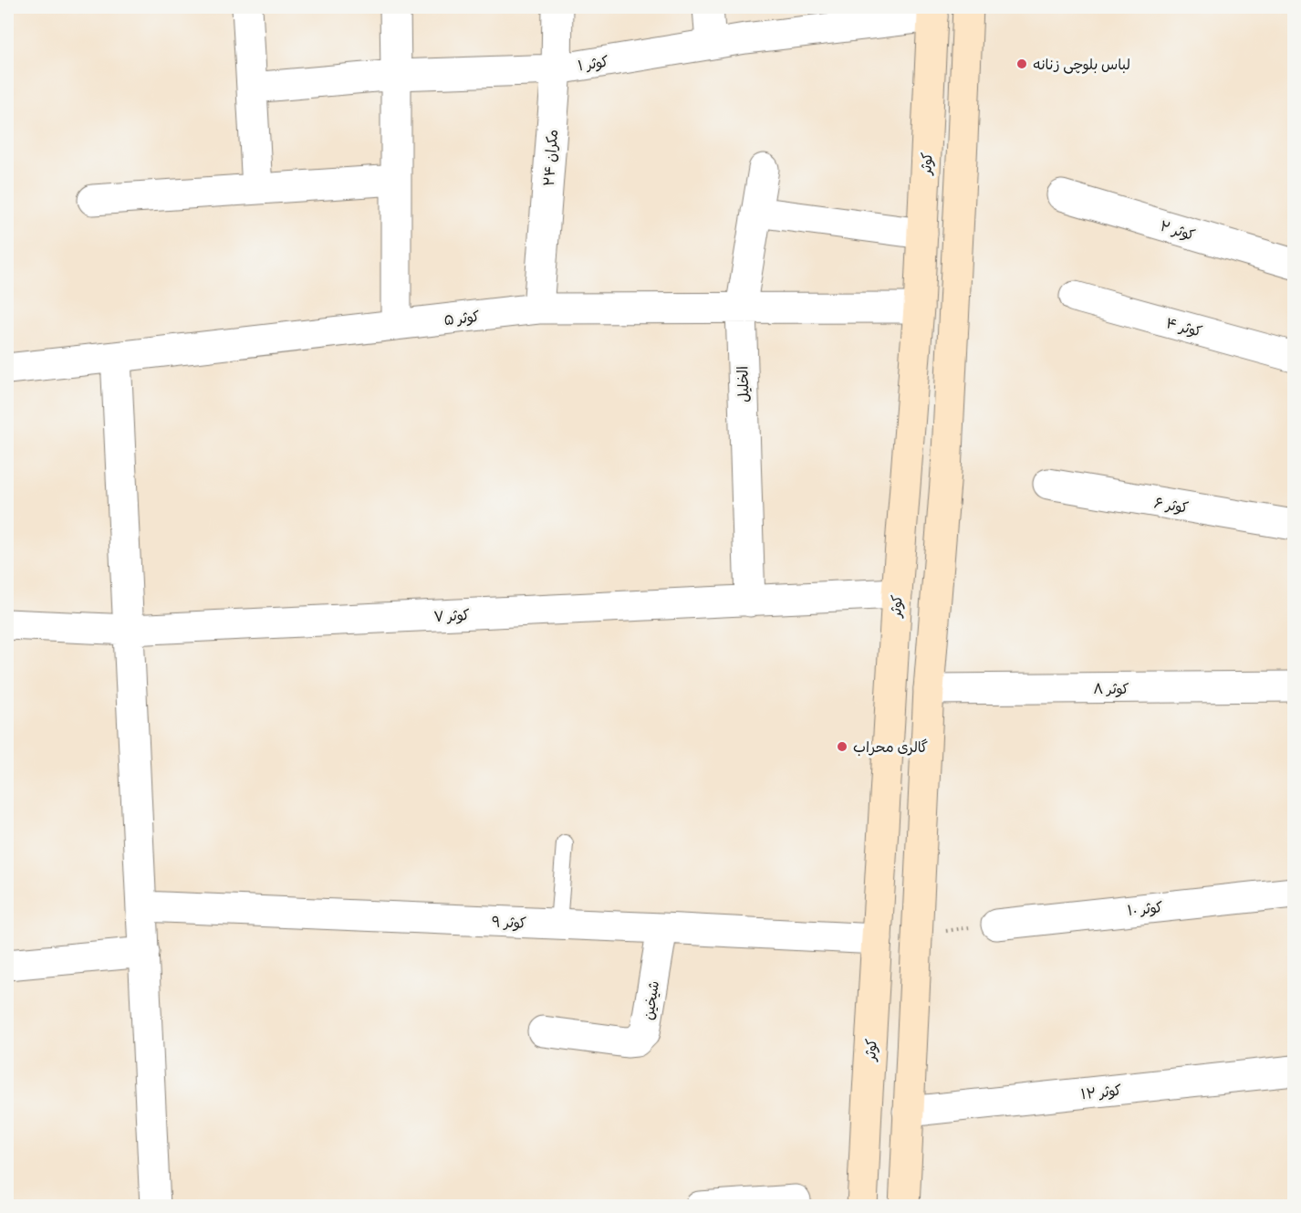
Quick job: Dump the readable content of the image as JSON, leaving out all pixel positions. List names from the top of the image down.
{
  "streets": {
    "main road": ["کوثر"],
    "street": [
      "کوثر ۱",
      "مکران ۲۴",
      "کوثر ۲",
      "کوثر ۵",
      "کوثر ۴",
      "الخلیل",
      "کوثر ۶",
      "کوثر ۷",
      "کوثر ۸",
      "کوثر ۱۰",
      "کوثر ۹",
      "شیخین",
      "کوثر ۱۲"
    ]
  },
  "crossings": [
    ["کوثر ۱", "مکران ۲۴"],
    ["کوثر ۱", "کوثر"],
    ["مکران ۲۴", "کوثر ۵"],
    ["کوثر", "کوثر ۵"],
    ["کوثر", "کوثر ۷"],
    ["کوثر", "کوثر ۹"],
    ["کوثر ۵", "الخلیل"],
    ["الخلیل", "کوثر ۷"],
    ["کوثر ۹", "شیخین"]
  ],
  "places": ["لباس بلوچی زنانه", "گالری محراب"]
}
